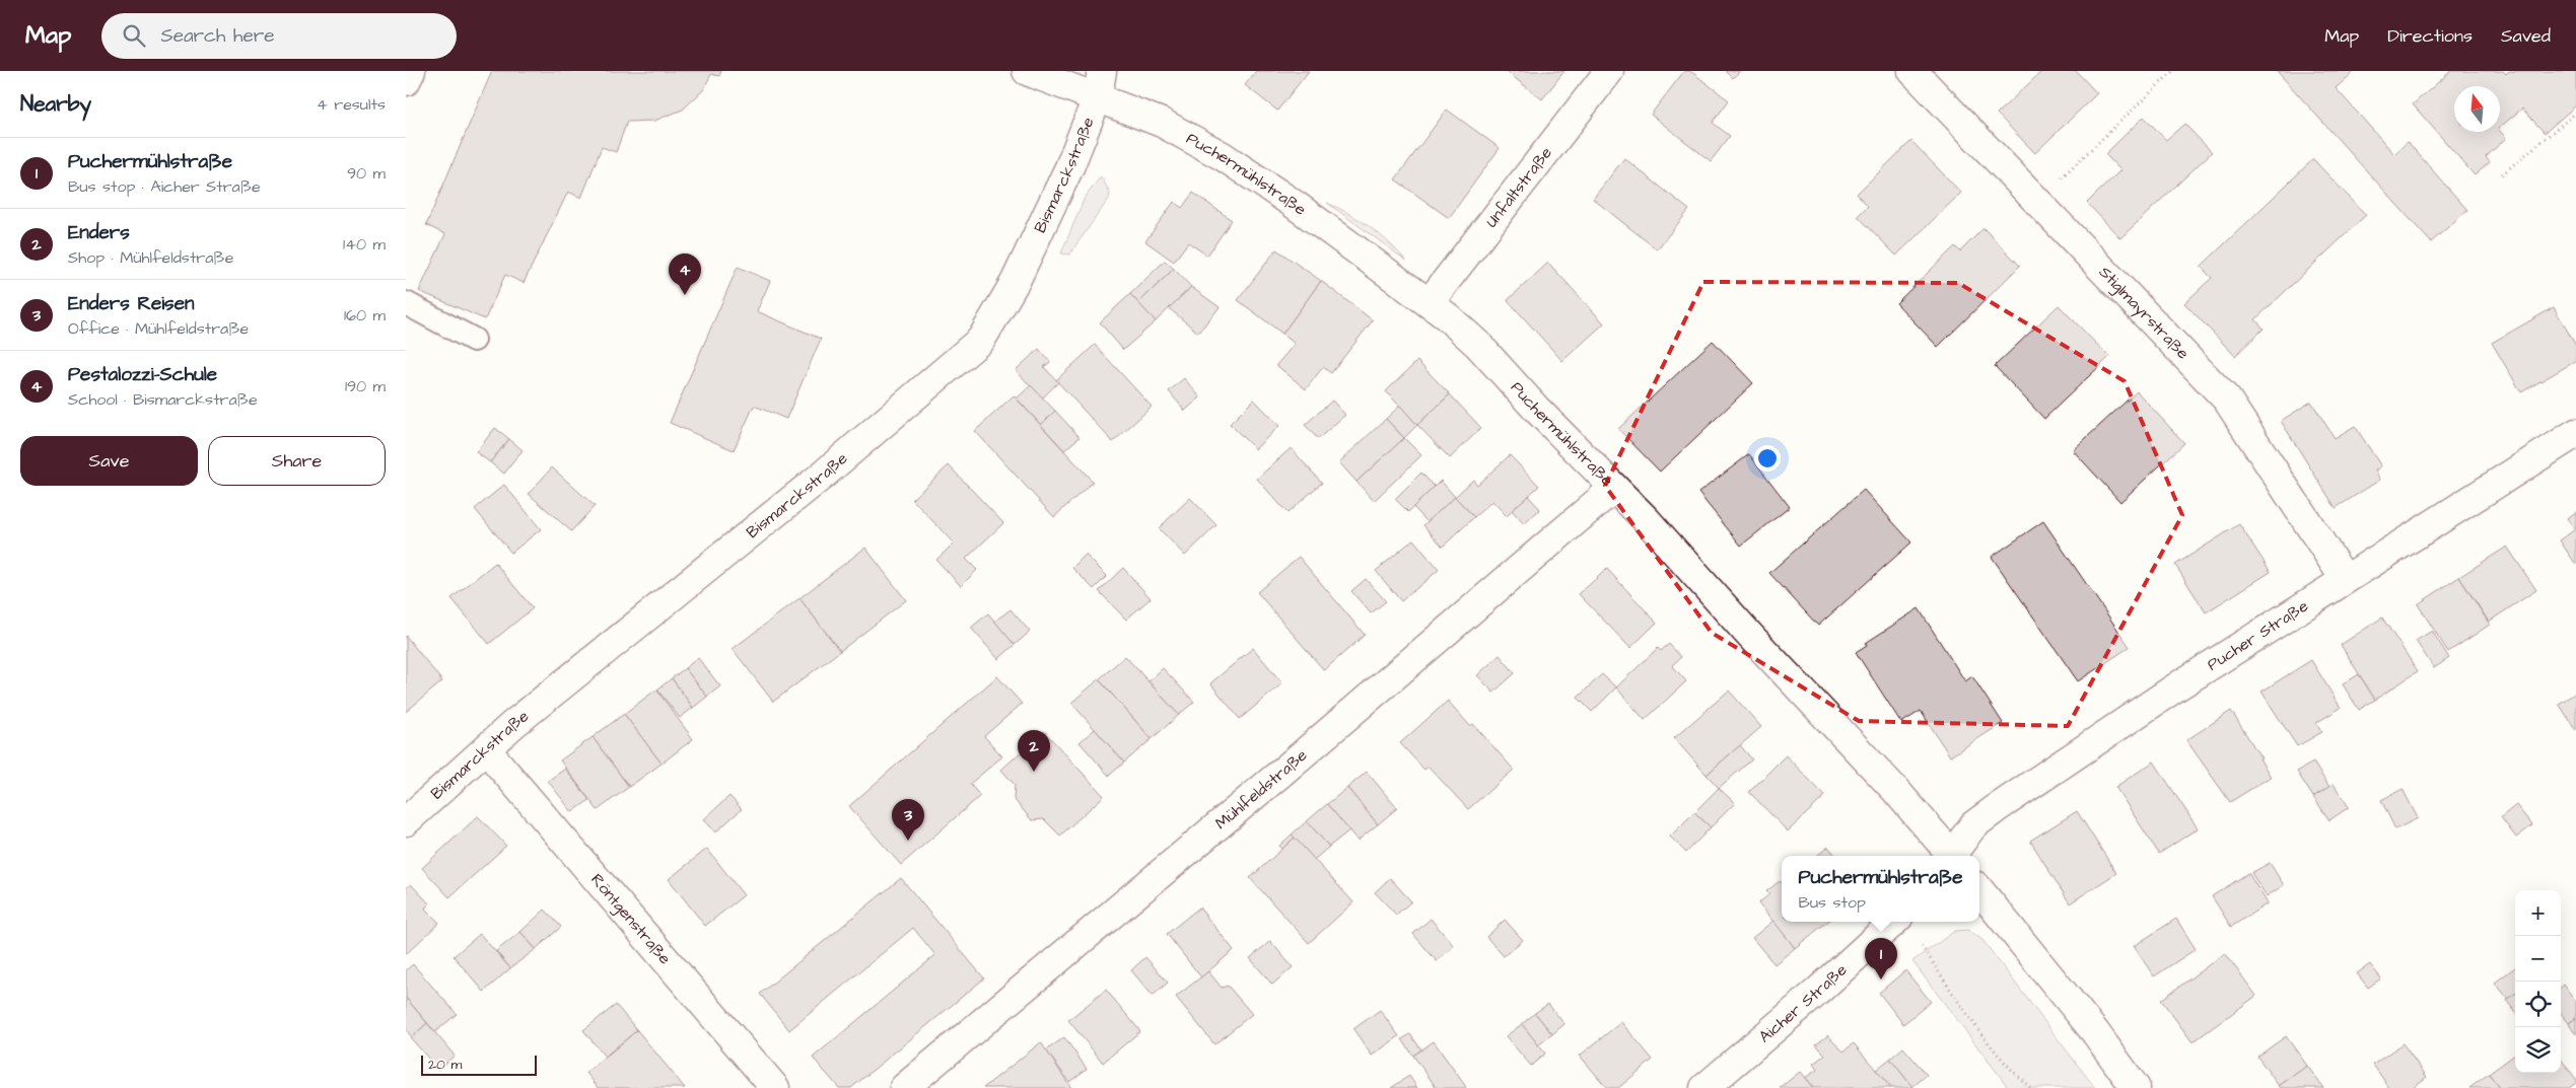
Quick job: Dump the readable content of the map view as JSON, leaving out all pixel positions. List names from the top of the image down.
{
  "streets": {
    "street": [
      "Bismarckstraße",
      "Puchermühlstraße",
      "Unfaltstraße",
      "Stiglmayrstraße",
      "Pucher Straße",
      "Mühlfeldstraße",
      "Röntgenstraße",
      "Aicher Straße"
    ]
  },
  "crossings": [
    ["Bismarckstraße", "Puchermühlstraße"],
    ["Bismarckstraße", "Röntgenstraße"],
    ["Puchermühlstraße", "Unfaltstraße"],
    ["Puchermühlstraße", "Mühlfeldstraße"],
    ["Stiglmayrstraße", "Pucher Straße"]
  ],
  "scale_bar": "20 m",
  "north": "top",
  "page": {
    "header": "Map",
    "search": "Search here",
    "nav": ["Map", "Directions", "Saved"],
    "heading": ["Nearby", "4 results"],
    "list": [
      {
        "mark": "1",
        "name": "Puchermühlstraße",
        "note": "Bus stop · Aicher Straße",
        "value": "90 m"
      },
      {
        "mark": "2",
        "name": "Enders",
        "note": "Shop · Mühlfeldstraße",
        "value": "140 m"
      },
      {
        "mark": "3",
        "name": "Enders Reisen",
        "note": "Office · Mühlfeldstraße",
        "value": "160 m"
      },
      {
        "mark": "4",
        "name": "Pestalozzi-Schule",
        "note": "School · Bismarckstraße",
        "value": "190 m"
      }
    ],
    "pins": [
      "4",
      "2",
      "3",
      "1"
    ],
    "buttons": ["Save", "Share"],
    "popup": ["Puchermühlstraße", "Bus stop"],
    "map_buttons": ["+", "−"],
    "scale": "20 m"
  }
}
